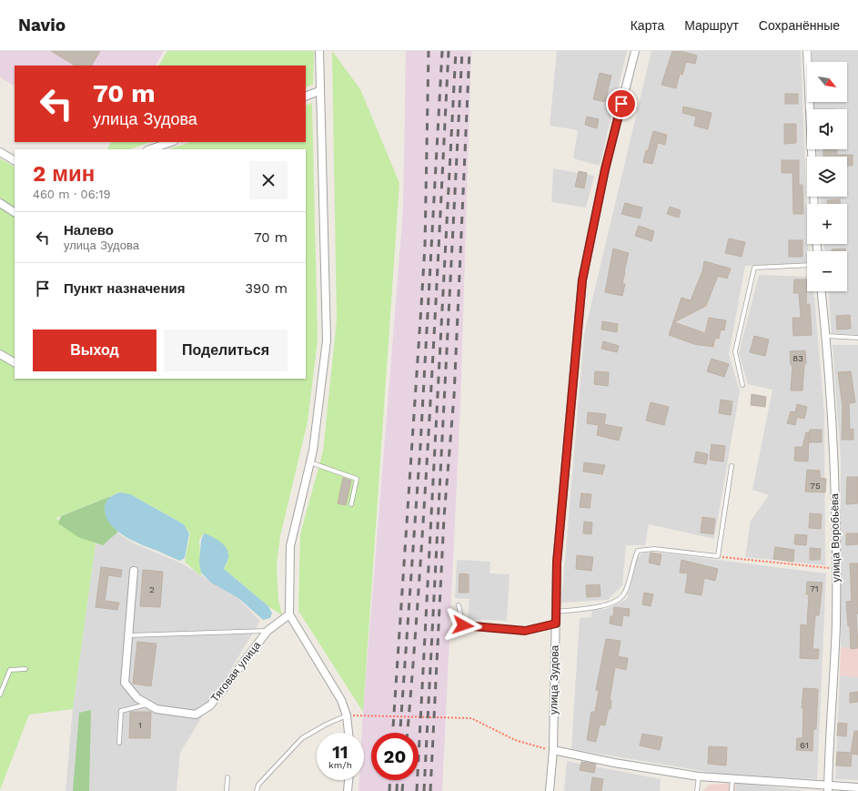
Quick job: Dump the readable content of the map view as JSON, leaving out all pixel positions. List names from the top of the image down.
{
  "streets": {
    "street": ["улица Воробьёва", "Тяговая улица", "улица Зудова"]
  },
  "house_numbers": [
    "83",
    "75",
    "71",
    "2",
    "1",
    "61"
  ],
  "north": "bottom right",
  "page": {
    "header": "Navio",
    "nav": ["Карта", "Маршрут", "Сохранённые"],
    "map_buttons": ["+", "−"],
    "turn": ["70 m", "улица Зудова"],
    "heading": ["2 мин", "460 m · 06:19"],
    "list": [
      {
        "name": "Налево",
        "note": "улица Зудова",
        "value": "70 m"
      },
      {
        "name": "Пункт назначения",
        "value": "390 m"
      }
    ],
    "buttons": ["Выход", "Поделиться"],
    "speed": "11 km/h",
    "limit": "20"
  }
}
